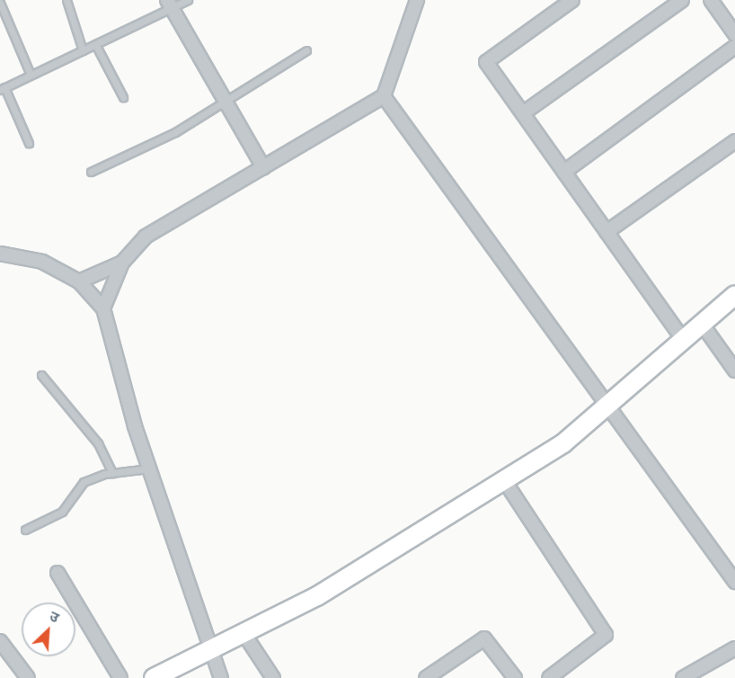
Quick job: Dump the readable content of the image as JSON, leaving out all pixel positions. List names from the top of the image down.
{
  "north": "top right"
}
